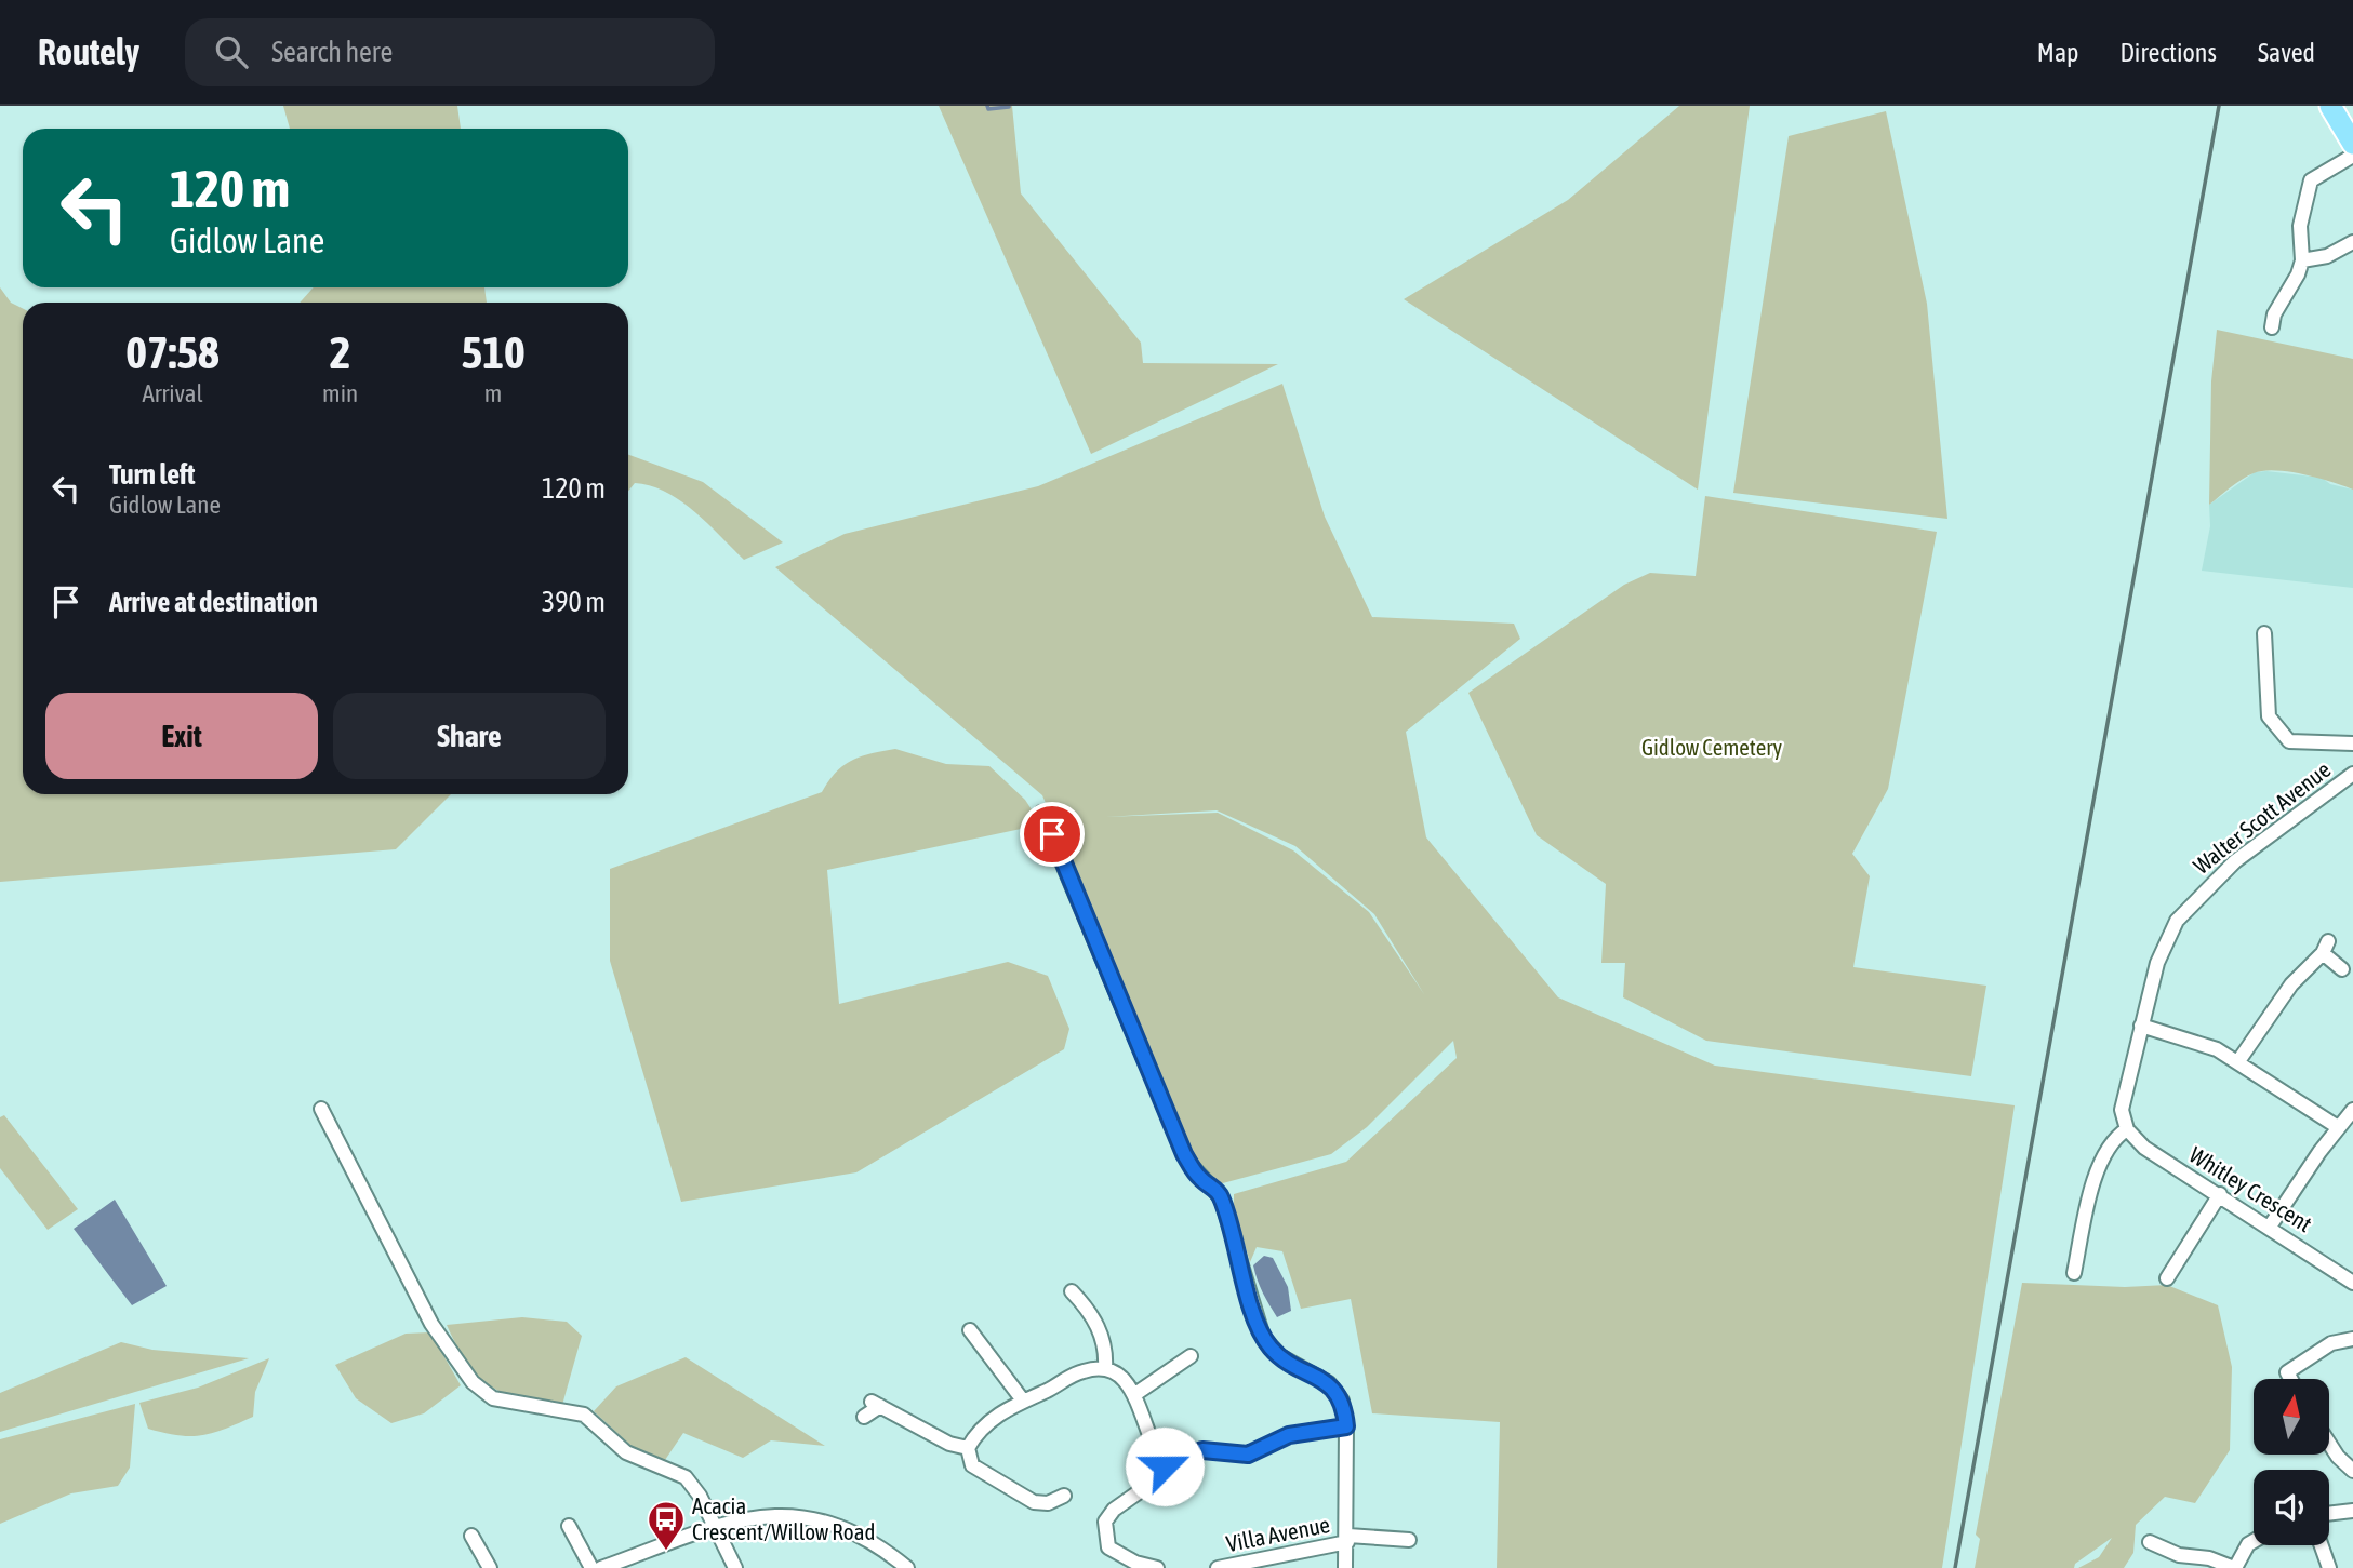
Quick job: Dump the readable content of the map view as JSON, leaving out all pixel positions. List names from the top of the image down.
{
  "streets": {
    "street": ["Walter Scott Avenue", "Whitley Crescent", "Villa Avenue"]
  },
  "crossings": [
    ["Walter Scott Avenue", "Whitley Crescent"]
  ],
  "parks": ["Gidlow Cemetery"],
  "places": {
    "bus stop": ["Acacia Crescent/Willow Road"]
  },
  "north": "top",
  "page": {
    "header": "Routely",
    "search": "Search here",
    "nav": ["Map", "Directions", "Saved"],
    "turn": ["120 m", "Gidlow Lane"],
    "eta": [
      "07:58",
      "Arrival",
      "2",
      "min",
      "510",
      "m"
    ],
    "list": [
      {
        "name": "Turn left",
        "note": "Gidlow Lane",
        "value": "120 m"
      },
      {
        "name": "Arrive at destination",
        "value": "390 m"
      }
    ],
    "buttons": ["Exit", "Share"]
  }
}
